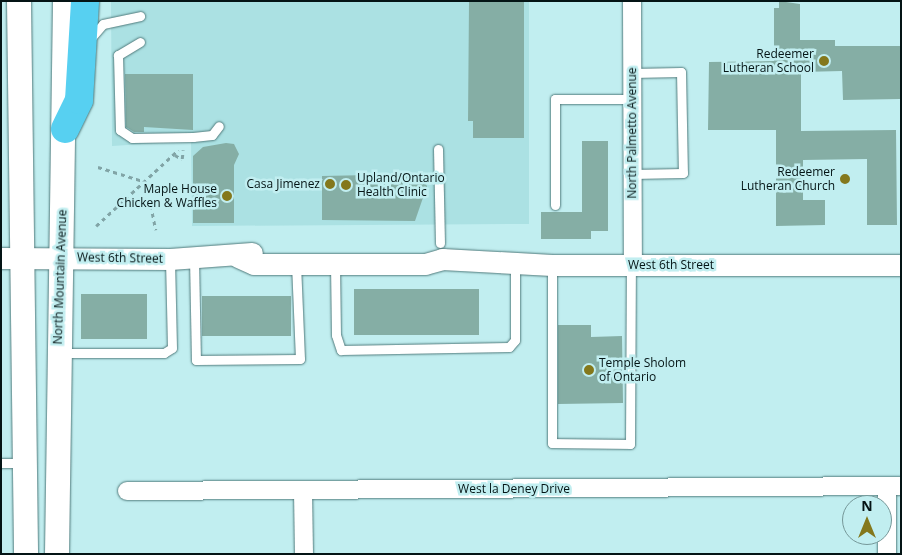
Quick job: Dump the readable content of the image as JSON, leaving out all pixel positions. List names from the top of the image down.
{
  "streets": {
    "main road": ["North Mountain Avenue"],
    "street": ["North Palmetto Avenue", "West 6th Street", "West la Deney Drive"]
  },
  "crossings": [
    ["North Palmetto Avenue", "West 6th Street"],
    ["West 6th Street", "North Mountain Avenue"]
  ],
  "places": [
    "Redeemer Lutheran School",
    "Redeemer Lutheran Church",
    "Casa Jimenez",
    "Upland/Ontario Health Clinic",
    "Maple House Chicken & Waffles",
    "Temple Sholom of Ontario"
  ],
  "north": "top"
}
